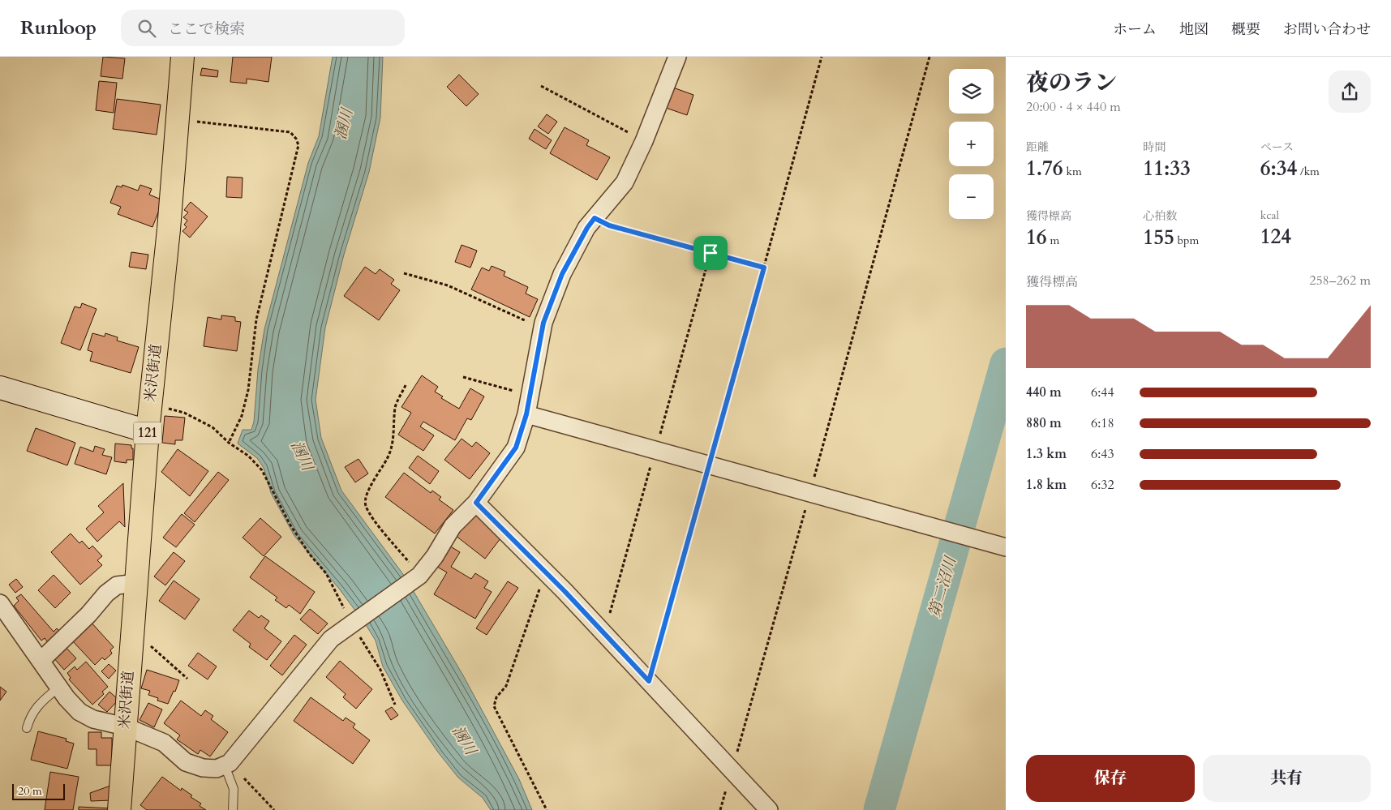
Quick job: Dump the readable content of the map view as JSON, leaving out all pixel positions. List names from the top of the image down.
{
  "streets": {
    "highway": ["米沢街道", "121"]
  },
  "water": ["溷川", "第二沼川"],
  "scale_bar": "20 m",
  "page": {
    "header": "Runloop",
    "search": "ここで検索",
    "nav": [
      "ホーム",
      "地図",
      "概要",
      "お問い合わせ"
    ],
    "heading": ["夜のラン", "20:00 · 4 × 440 m"],
    "map_buttons": ["+", "−"],
    "stats": [
      ["距離", "1.76 km"],
      ["時間", "11:33"],
      ["ペース", "6:34 /km"],
      ["獲得標高", "16 m"],
      ["心拍数", "155 bpm"],
      ["kcal", "124"]
    ],
    "chart": ["獲得標高", "258–262 m"],
    "list": [
      {
        "name": "440 m",
        "note": "6:44"
      },
      {
        "name": "880 m",
        "note": "6:18"
      },
      {
        "name": "1.3 km",
        "note": "6:43"
      },
      {
        "name": "1.8 km",
        "note": "6:32"
      }
    ],
    "buttons": ["保存", "共有"],
    "scale": "20 m"
  }
}
